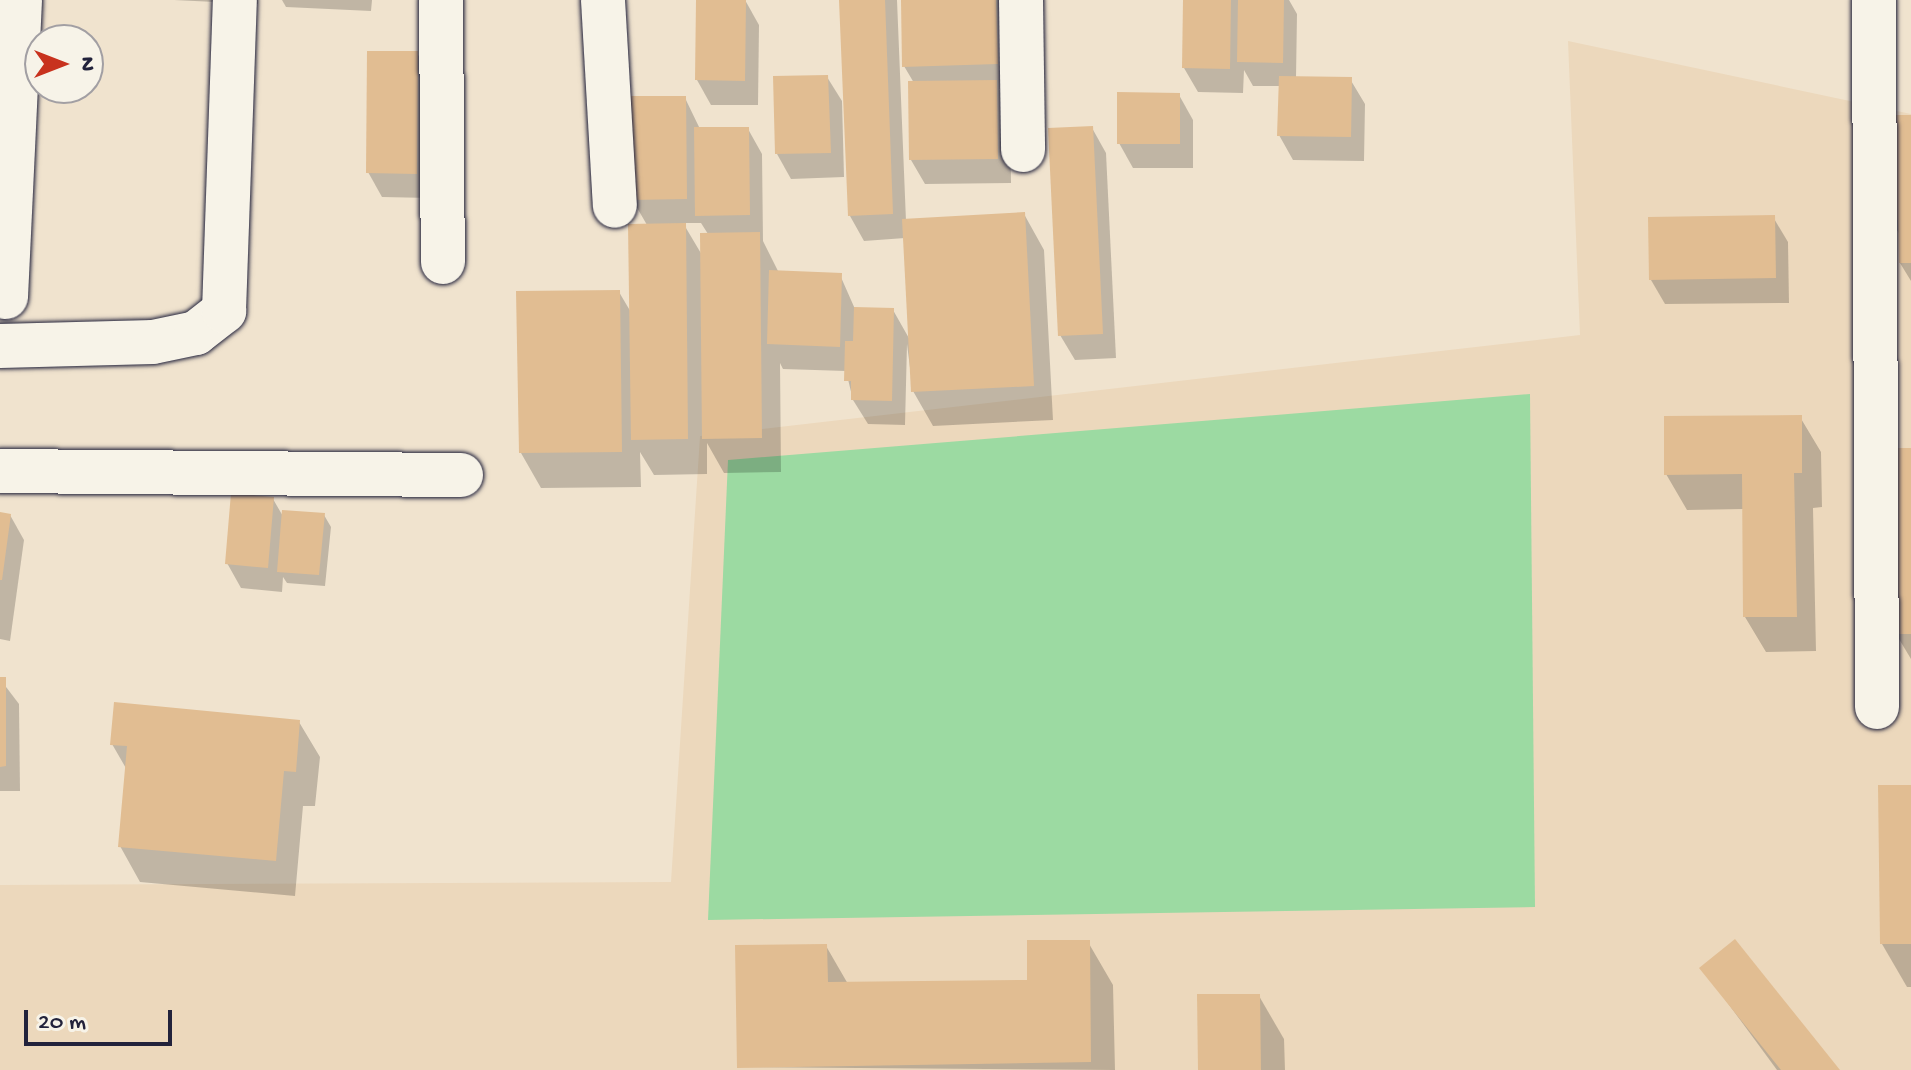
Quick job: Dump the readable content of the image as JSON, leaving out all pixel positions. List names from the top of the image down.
{
  "scale_bar": "20 m",
  "north": "right"
}
